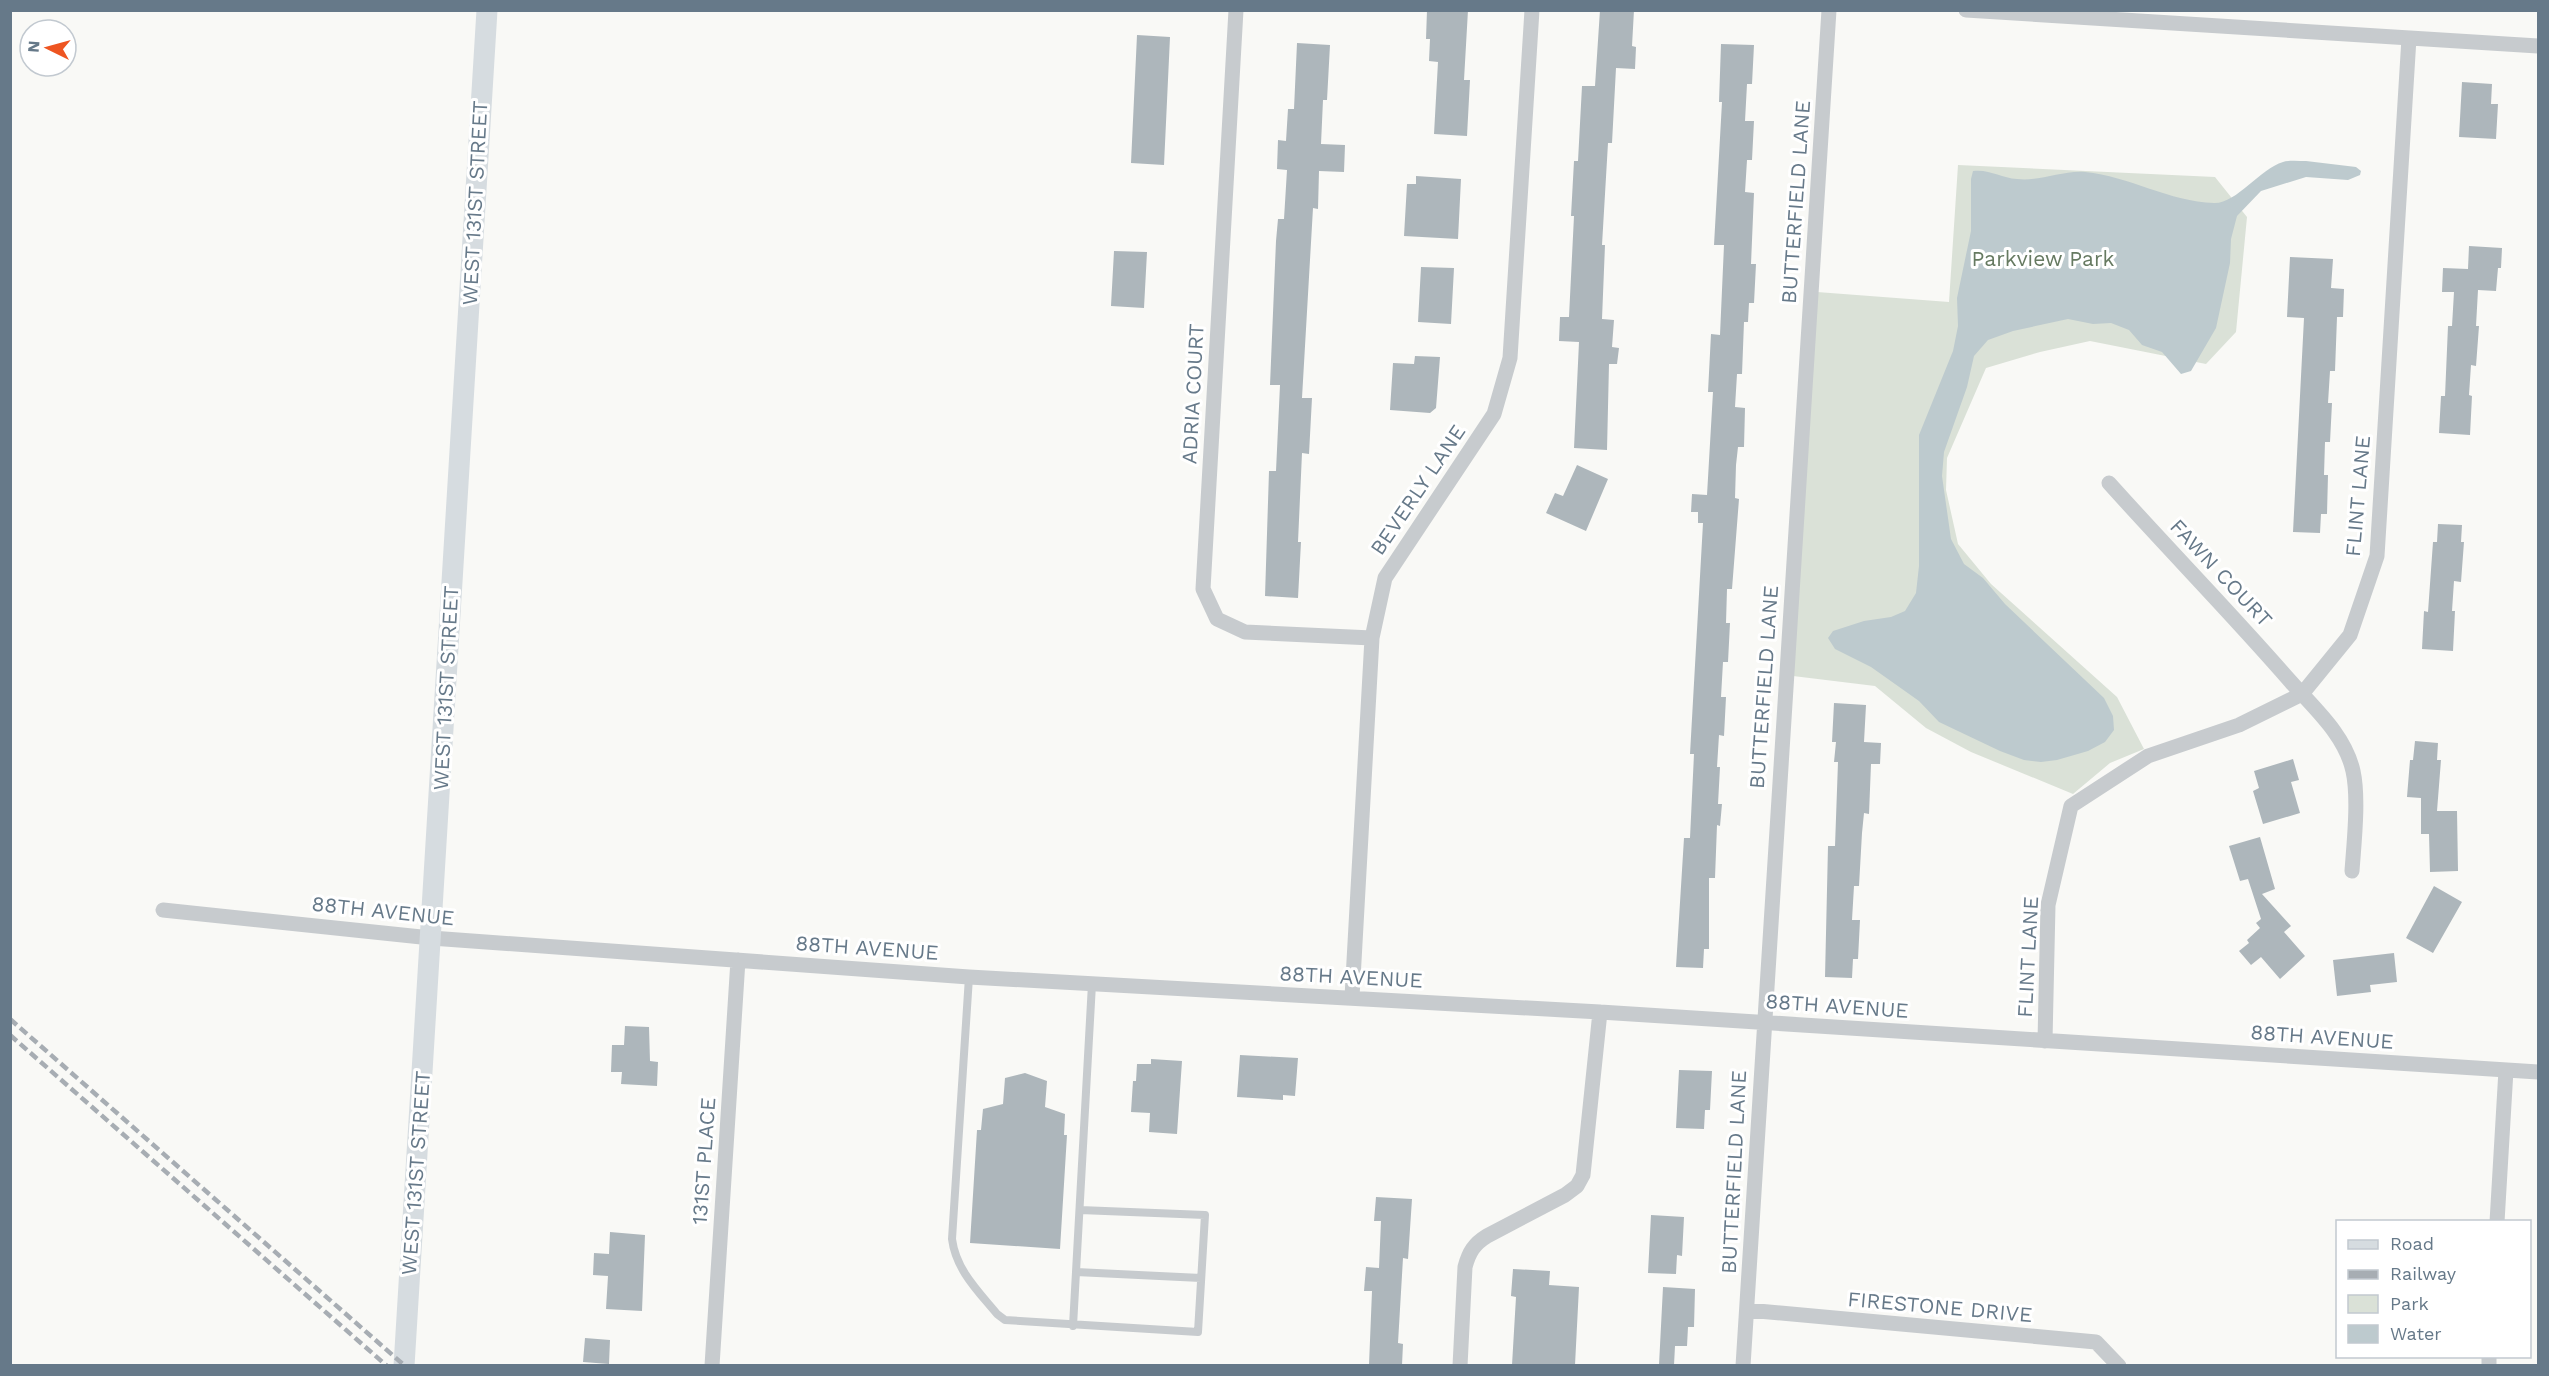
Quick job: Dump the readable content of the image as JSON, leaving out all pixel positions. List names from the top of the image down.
{
  "streets": {
    "street": [
      "BUTTERFIELD LANE",
      "WEST 131ST STREET",
      "ADRIA COURT",
      "BEVERLY LANE",
      "FLINT LANE",
      "FAWN COURT",
      "88TH AVENUE",
      "131ST PLACE",
      "FIRESTONE DRIVE"
    ]
  },
  "crossings": [
    ["BUTTERFIELD LANE", "88TH AVENUE"],
    ["BUTTERFIELD LANE", "FIRESTONE DRIVE"],
    ["WEST 131ST STREET", "88TH AVENUE"],
    ["ADRIA COURT", "BEVERLY LANE"],
    ["BEVERLY LANE", "88TH AVENUE"],
    ["FLINT LANE", "FAWN COURT"],
    ["FLINT LANE", "88TH AVENUE"],
    ["88TH AVENUE", "131ST PLACE"]
  ],
  "parks": ["Parkview Park"],
  "legend": [
    "Road",
    "Railway",
    "Park",
    "Water"
  ],
  "north": "left"
}
